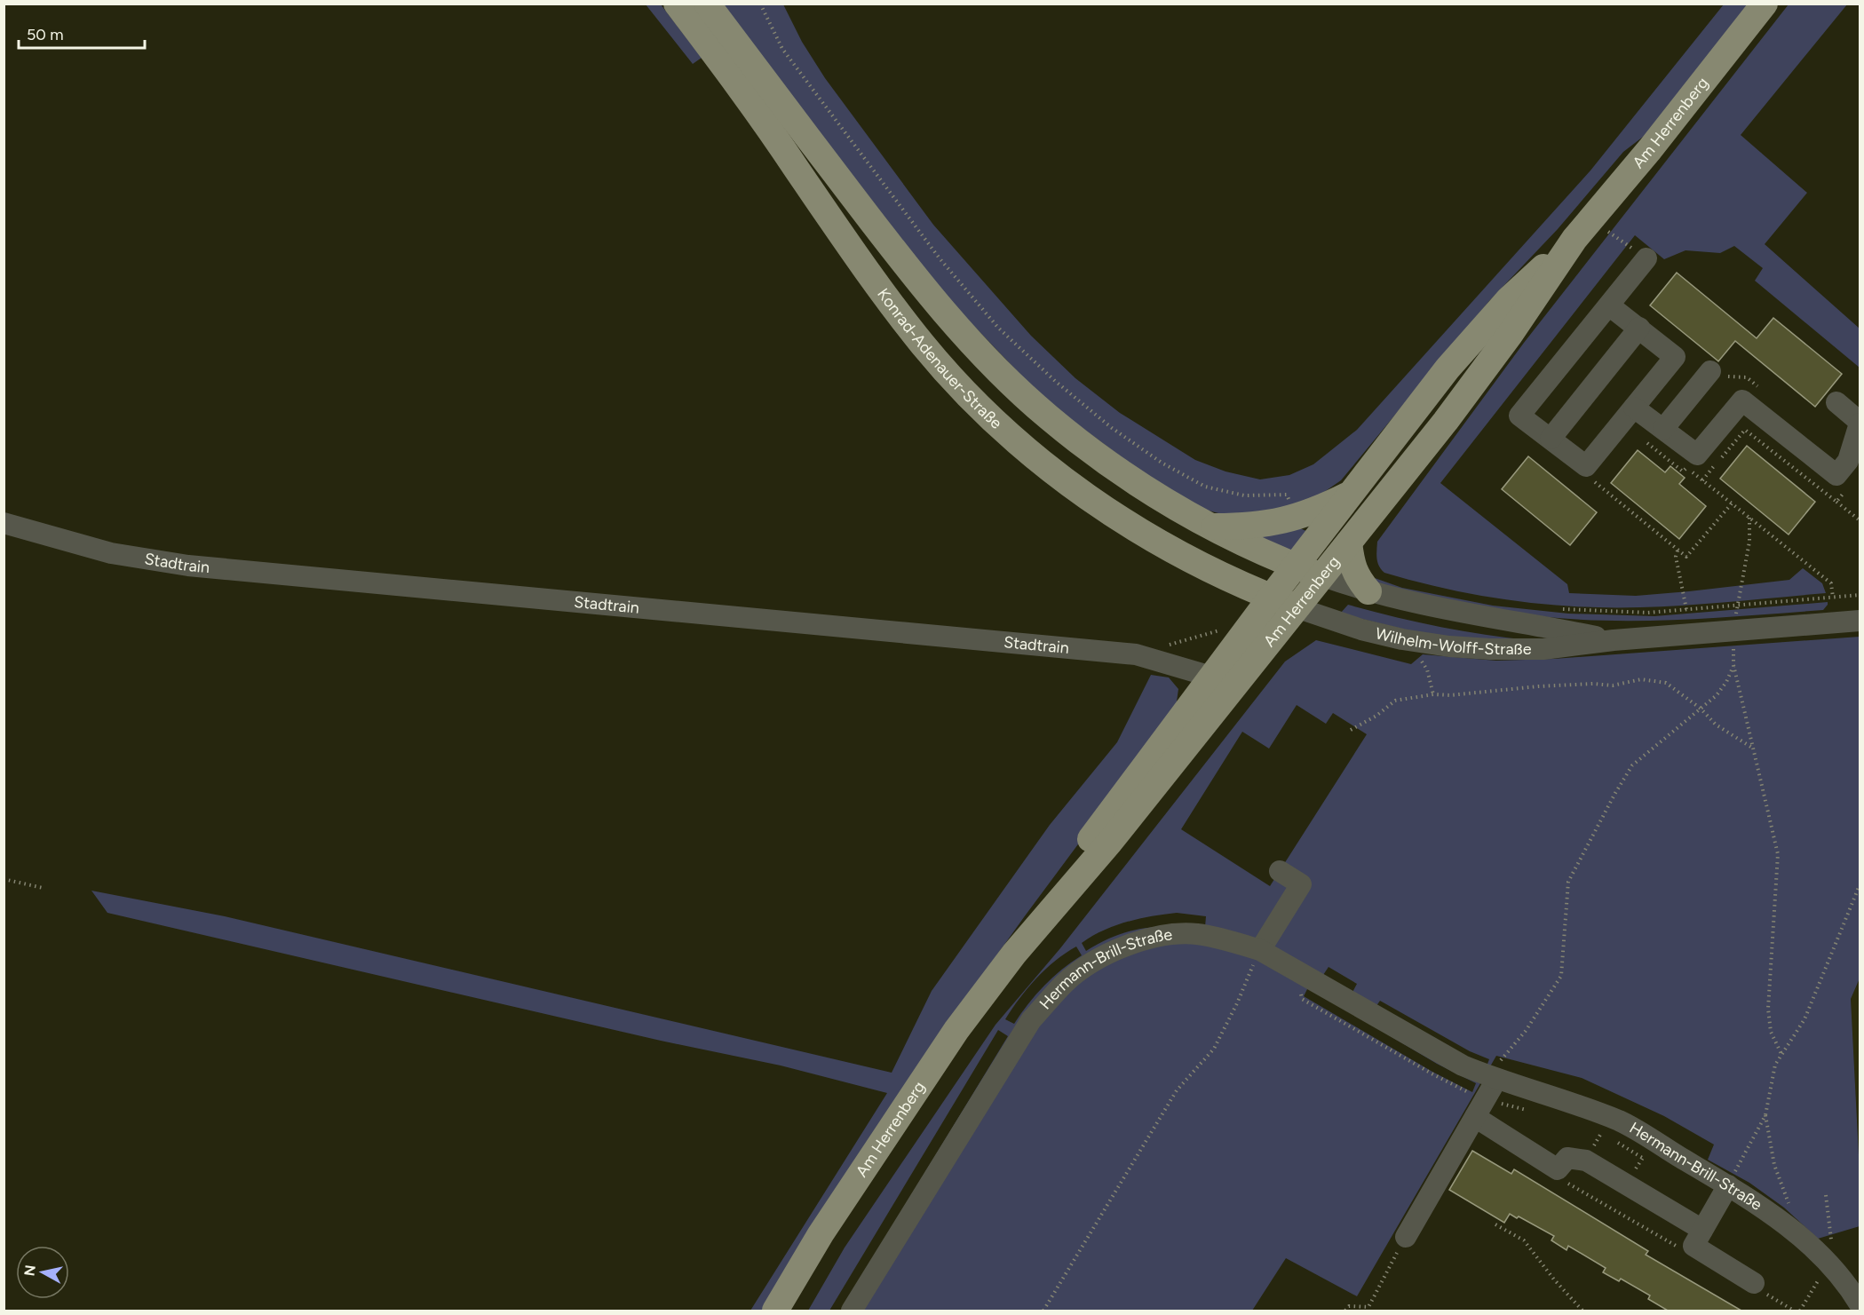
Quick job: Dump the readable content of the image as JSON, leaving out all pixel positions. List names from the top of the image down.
{
  "streets": {
    "main road": ["Am Herrenberg", "Konrad-Adenauer-Straße"],
    "street": ["Stadtrain", "Wilhelm-Wolff-Straße", "Hermann-Brill-Straße"]
  },
  "crossings": [
    ["Am Herrenberg", "Konrad-Adenauer-Straße"],
    ["Am Herrenberg", "Stadtrain"],
    ["Am Herrenberg", "Wilhelm-Wolff-Straße"],
    ["Konrad-Adenauer-Straße", "Wilhelm-Wolff-Straße"]
  ],
  "scale_bar": "50 m",
  "north": "left"
}
